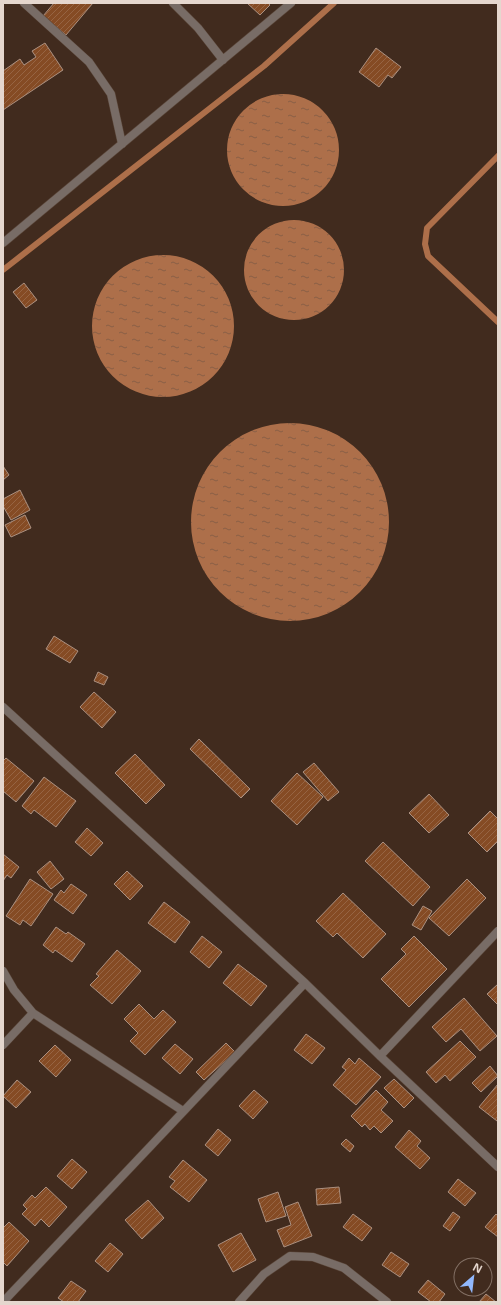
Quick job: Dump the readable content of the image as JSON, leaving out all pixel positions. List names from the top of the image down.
{
  "north": "top right"
}
